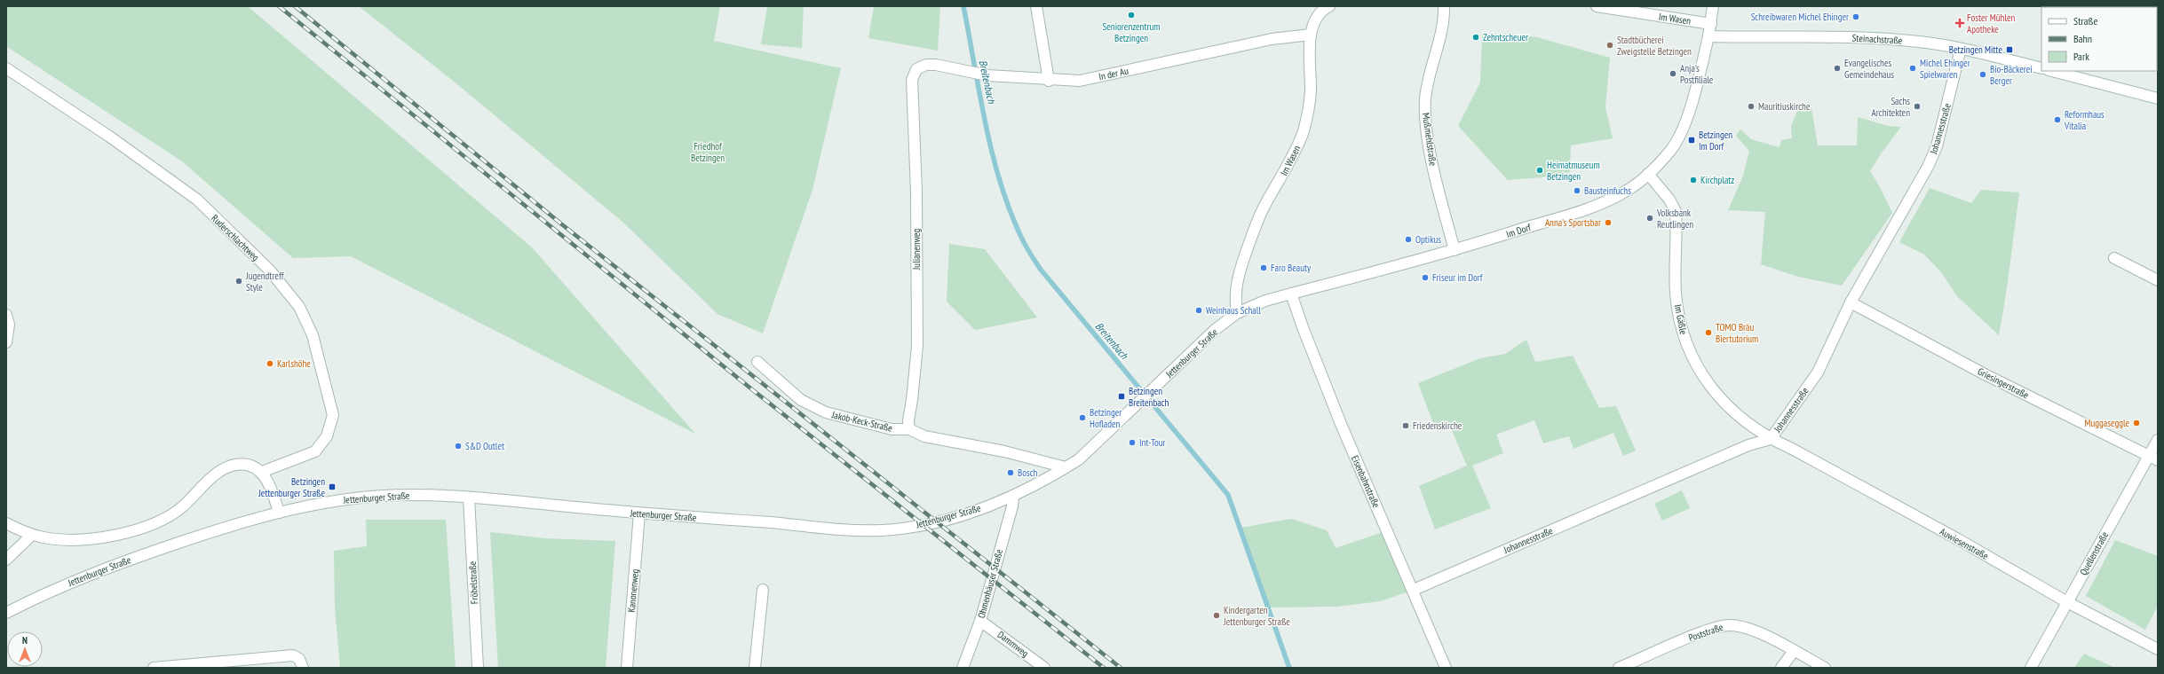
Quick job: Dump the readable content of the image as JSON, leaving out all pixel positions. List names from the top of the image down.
{
  "streets": {
    "street": [
      "Im Wasen",
      "Steinachstraße",
      "In der Au",
      "Johannesstraße",
      "Mußmehlstraße",
      "Im Dorf",
      "Ruderschlachtweg",
      "Julianenweg",
      "Im Gäßle",
      "Jettenburger Straße",
      "Griesingerstraße",
      "Jakob-Keck-Straße",
      "Eisenbahnstraße",
      "Auwiesenstraße",
      "Quellenstraße",
      "Fröbelstraße",
      "Ohmenhäuser Straße",
      "Kanonenweg",
      "Poststraße",
      "Dammweg"
    ]
  },
  "crossings": [
    ["Im Wasen", "In der Au"],
    ["Im Wasen", "Im Dorf"],
    ["Im Wasen", "Jettenburger Straße"],
    ["Steinachstraße", "Johannesstraße"],
    ["Steinachstraße", "Im Dorf"],
    ["In der Au", "Julianenweg"],
    ["Johannesstraße", "Im Gäßle"],
    ["Johannesstraße", "Griesingerstraße"],
    ["Johannesstraße", "Eisenbahnstraße"],
    ["Johannesstraße", "Auwiesenstraße"],
    ["Mußmehlstraße", "Im Dorf"],
    ["Im Dorf", "Im Gäßle"],
    ["Im Dorf", "Jettenburger Straße"],
    ["Im Dorf", "Eisenbahnstraße"],
    ["Julianenweg", "Jakob-Keck-Straße"],
    ["Im Gäßle", "Auwiesenstraße"],
    ["Jettenburger Straße", "Jakob-Keck-Straße"],
    ["Jettenburger Straße", "Fröbelstraße"],
    ["Jettenburger Straße", "Ohmenhäuser Straße"],
    ["Jettenburger Straße", "Kanonenweg"],
    ["Griesingerstraße", "Quellenstraße"],
    ["Auwiesenstraße", "Quellenstraße"],
    ["Ohmenhäuser Straße", "Dammweg"]
  ],
  "water": ["Breitenbach"],
  "parks": ["Friedhof Betzingen"],
  "places": {
    "other": [
      "Seniorenzentrum Betzingen",
      "Schreibwaren Michel Ehinger",
      "Zehntscheuer",
      "Stadtbücherei Zweigstelle Betzingen",
      "Evangelisches Gemeindehaus",
      "Michel Ehinger Spielwaren",
      "Anja's Postfiliale",
      "Bio-Bäckerei Berger",
      "Mauritiuskirche",
      "Sachs Architekten",
      "Reformhaus Vitalia",
      "Heimatmuseum Betzingen",
      "Kirchplatz",
      "Bausteinfuchs",
      "Volksbank Reutlingen",
      "Anna's Sportsbar",
      "Optikus",
      "Faro Beauty",
      "Friseur im Dorf",
      "Jugendtreff Style",
      "Weinhaus Schall",
      "TOMO Bräu Biertutorium",
      "Karlshöhe",
      "Betzinger Hofladen",
      "Muggaseggle",
      "Friedenskirche",
      "Int-Tour",
      "S&D Outlet",
      "Bosch",
      "Kindergarten Jettenburger Straße"
    ],
    "health": ["Foster Mühlen Apotheke"],
    "transit": [
      "Betzingen Mitte",
      "Betzingen Im Dorf",
      "Betzingen Breitenbach",
      "Betzingen Jettenburger Straße"
    ]
  },
  "legend": ["Straße", "Bahn", "Park"],
  "north": "top"
}
